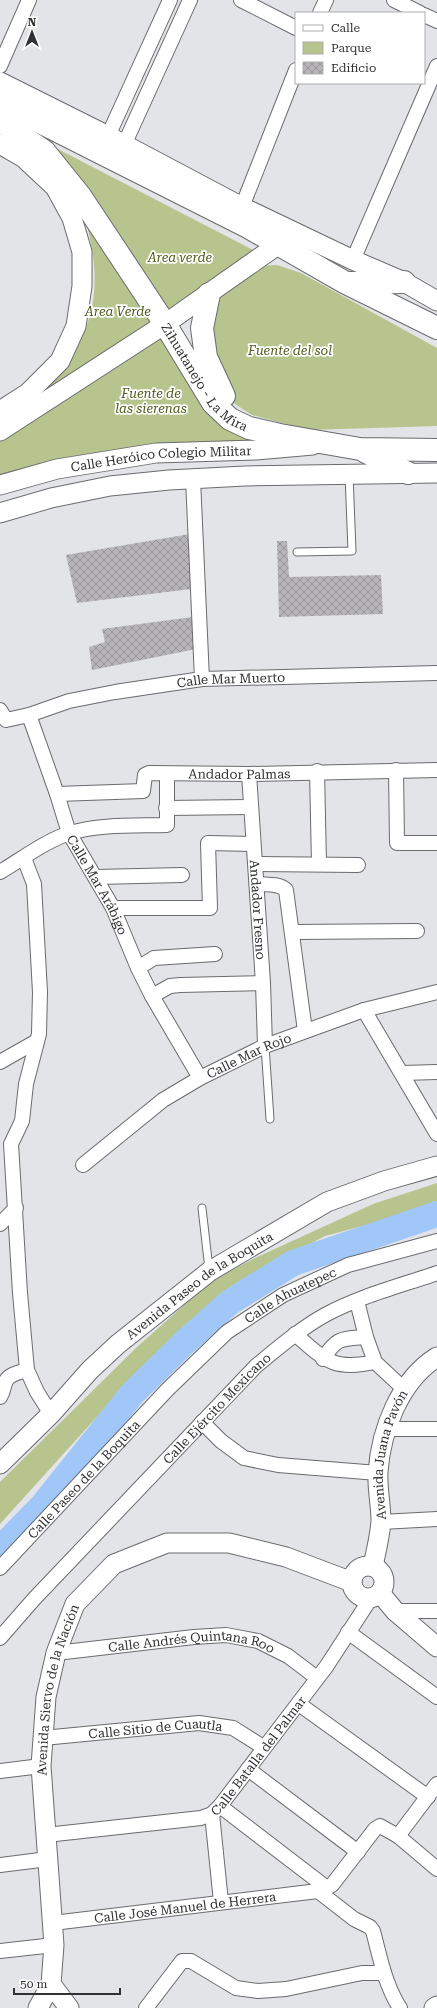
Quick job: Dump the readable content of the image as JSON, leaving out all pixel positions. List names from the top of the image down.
{
  "streets": {
    "highway": ["Zihuatanejo - La Mira"],
    "main road": [
      "Calle Heróico Colegio Militar",
      "Avenida Paseo de la Boquita",
      "Avenida Juana Pavón",
      "Avenida Siervo de la Nación"
    ],
    "street": [
      "Calle Mar Muerto",
      "Andador Palmas",
      "Calle Mar Arábigo",
      "Andador Fresno",
      "Calle Mar Rojo",
      "Calle Ahuatepec",
      "Calle Ejército Mexicano",
      "Calle Paseo de la Boquita",
      "Calle Andrés Quintana Roo",
      "Calle Sitio de Cuautla",
      "Calle Batalla del Palmar",
      "Calle José Manuel de Herrera"
    ]
  },
  "crossings": [
    ["Zihuatanejo - La Mira", "Calle Heróico Colegio Militar"],
    ["Calle Mar Muerto", "Calle Mar Arábigo"],
    ["Andador Palmas", "Calle Mar Arábigo"],
    ["Andador Palmas", "Andador Fresno"],
    ["Calle Mar Arábigo", "Calle Mar Rojo"],
    ["Andador Fresno", "Calle Mar Rojo"],
    ["Calle Ahuatepec", "Calle Paseo de la Boquita"],
    ["Avenida Juana Pavón", "Avenida Siervo de la Nación"],
    ["Avenida Juana Pavón", "Calle Batalla del Palmar"],
    ["Calle Andrés Quintana Roo", "Avenida Siervo de la Nación"],
    ["Calle Andrés Quintana Roo", "Calle Batalla del Palmar"],
    ["Avenida Siervo de la Nación", "Calle Sitio de Cuautla"],
    ["Avenida Siervo de la Nación", "Calle Batalla del Palmar"],
    ["Avenida Siervo de la Nación", "Calle José Manuel de Herrera"],
    ["Calle Sitio de Cuautla", "Calle Batalla del Palmar"]
  ],
  "parks": [
    "Area verde",
    "Area Verde",
    "Fuente del sol",
    "Fuente de las sierenas"
  ],
  "legend": ["Calle", "Parque", "Edificio"],
  "scale_bar": "50 m",
  "north": "top"
}
